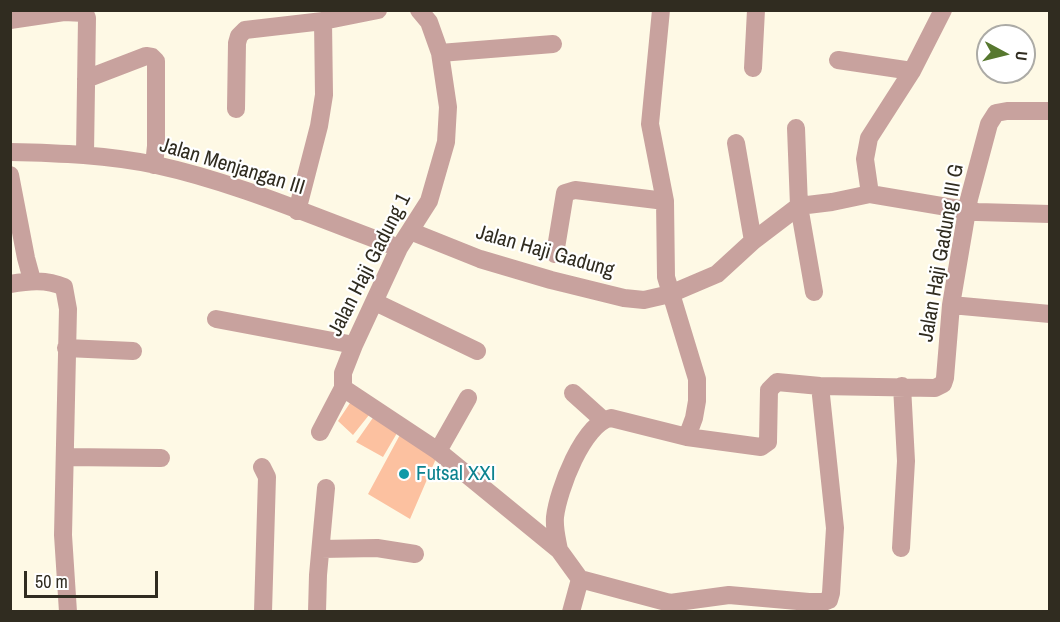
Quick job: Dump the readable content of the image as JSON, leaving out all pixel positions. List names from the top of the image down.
{
  "streets": {
    "street": [
      "Jalan Menjangan III",
      "Jalan Haji Gadung",
      "Jalan Haji Gadung III G",
      "Jalan Haji Gadung 1"
    ]
  },
  "crossings": [
    ["Jalan Menjangan III", "Jalan Haji Gadung 1"],
    ["Jalan Haji Gadung", "Jalan Haji Gadung 1"]
  ],
  "places": ["Futsal XXI"],
  "scale_bar": "50 m",
  "north": "right"
}
